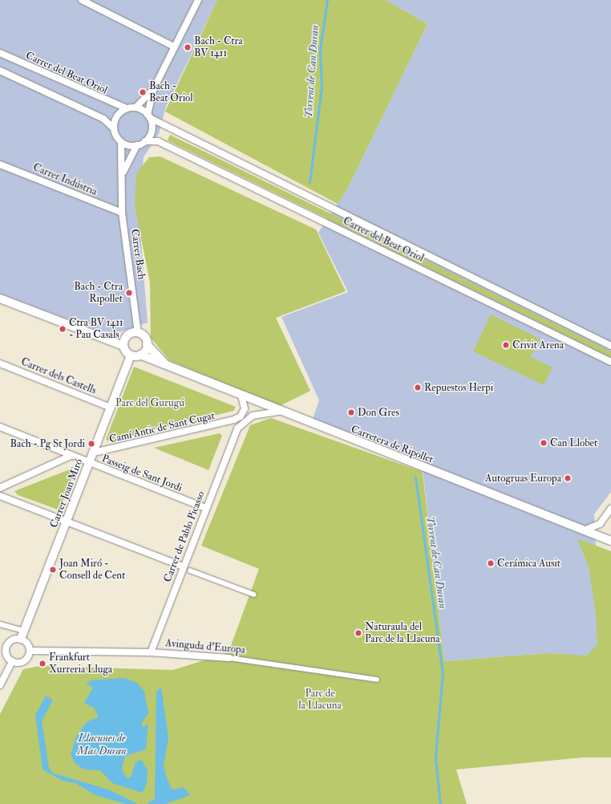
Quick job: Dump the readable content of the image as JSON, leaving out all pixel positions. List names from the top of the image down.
{
  "streets": {
    "street": [
      "Carrer del Beat Oriol",
      "Carrer Indústria",
      "Carrer Bach",
      "Carrer dels Castells",
      "Camí Antic de Sant Cugat",
      "Carretera de Ripollet",
      "Passeig de Sant Jordi",
      "Carrer Joan Miró",
      "Carrer de Pablo Picasso",
      "Avinguda d'Europa"
    ]
  },
  "crossings": [
    ["Carrer del Beat Oriol", "Carrer Bach"],
    ["Carrer Indústria", "Carrer Bach"],
    ["Carrer Bach", "Carretera de Ripollet"],
    ["Carrer Bach", "Carrer Joan Miró"],
    ["Carrer dels Castells", "Carrer Joan Miró"],
    ["Camí Antic de Sant Cugat", "Carrer Joan Miró"],
    ["Carretera de Ripollet", "Carrer Joan Miró"],
    ["Carretera de Ripollet", "Carrer de Pablo Picasso"],
    ["Passeig de Sant Jordi", "Carrer Joan Miró"],
    ["Passeig de Sant Jordi", "Carrer de Pablo Picasso"],
    ["Carrer Joan Miró", "Avinguda d'Europa"],
    ["Carrer de Pablo Picasso", "Avinguda d'Europa"]
  ],
  "water": ["Torrent de Can Duran", "Llacunes de Mas Duran"],
  "parks": ["Parc del Gurugú", "Parc de la Llacuna"],
  "places": [
    "Bach - Ctra BV 1411",
    "Bach - Beat Oriol",
    "Bach - Ctra Ripollet",
    "Ctra BV 1411 - Pau Casals",
    "Crivit Arena",
    "Repuestos Herpi",
    "Don Gres",
    "Can Llobet",
    "Bach - Pg St Jordi",
    "Autogruas Europa",
    "Cerámica Ausit",
    "Joan Miró - Consell de Cent",
    "Naturaula del Parc de la Llacuna",
    "Frankfurt Xurreria Lluga"
  ]
}
